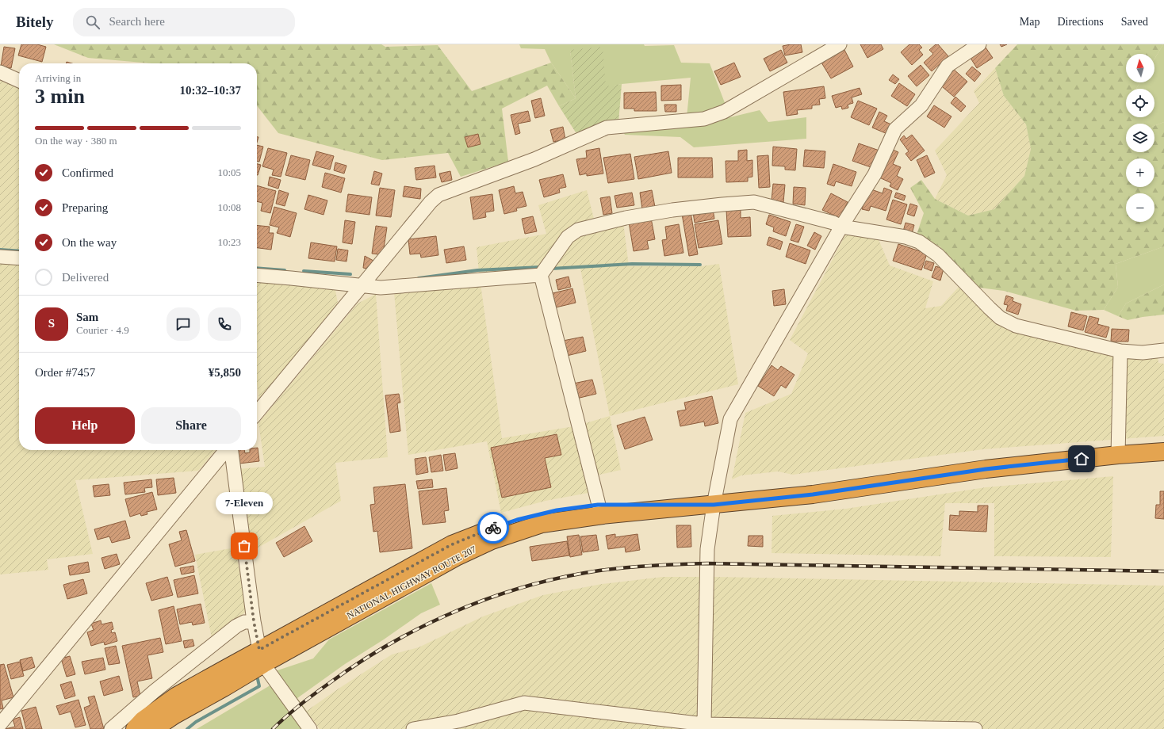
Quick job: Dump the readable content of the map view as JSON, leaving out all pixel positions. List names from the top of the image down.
{
  "streets": {
    "highway": ["NATIONAL HIGHWAY ROUTE 207"]
  },
  "places": ["7-Eleven"],
  "north": "top",
  "page": {
    "header": "Bitely",
    "search": "Search here",
    "nav": ["Map", "Directions", "Saved"],
    "map_buttons": ["+", "−"],
    "heading": ["3 min", "Arriving in", "10:32–10:37"],
    "panel": [
      "Sam",
      "Courier · 4.9",
      "Order #7457",
      "¥5,850"
    ],
    "bar": "On the way · 380 m",
    "list": [
      ["Confirmed", "10:05"],
      ["Preparing", "10:08"],
      ["On the way", "10:23"],
      "Delivered"
    ],
    "round": "S",
    "buttons": ["Help", "Share"],
    "bubble": "7-Eleven"
  }
}
